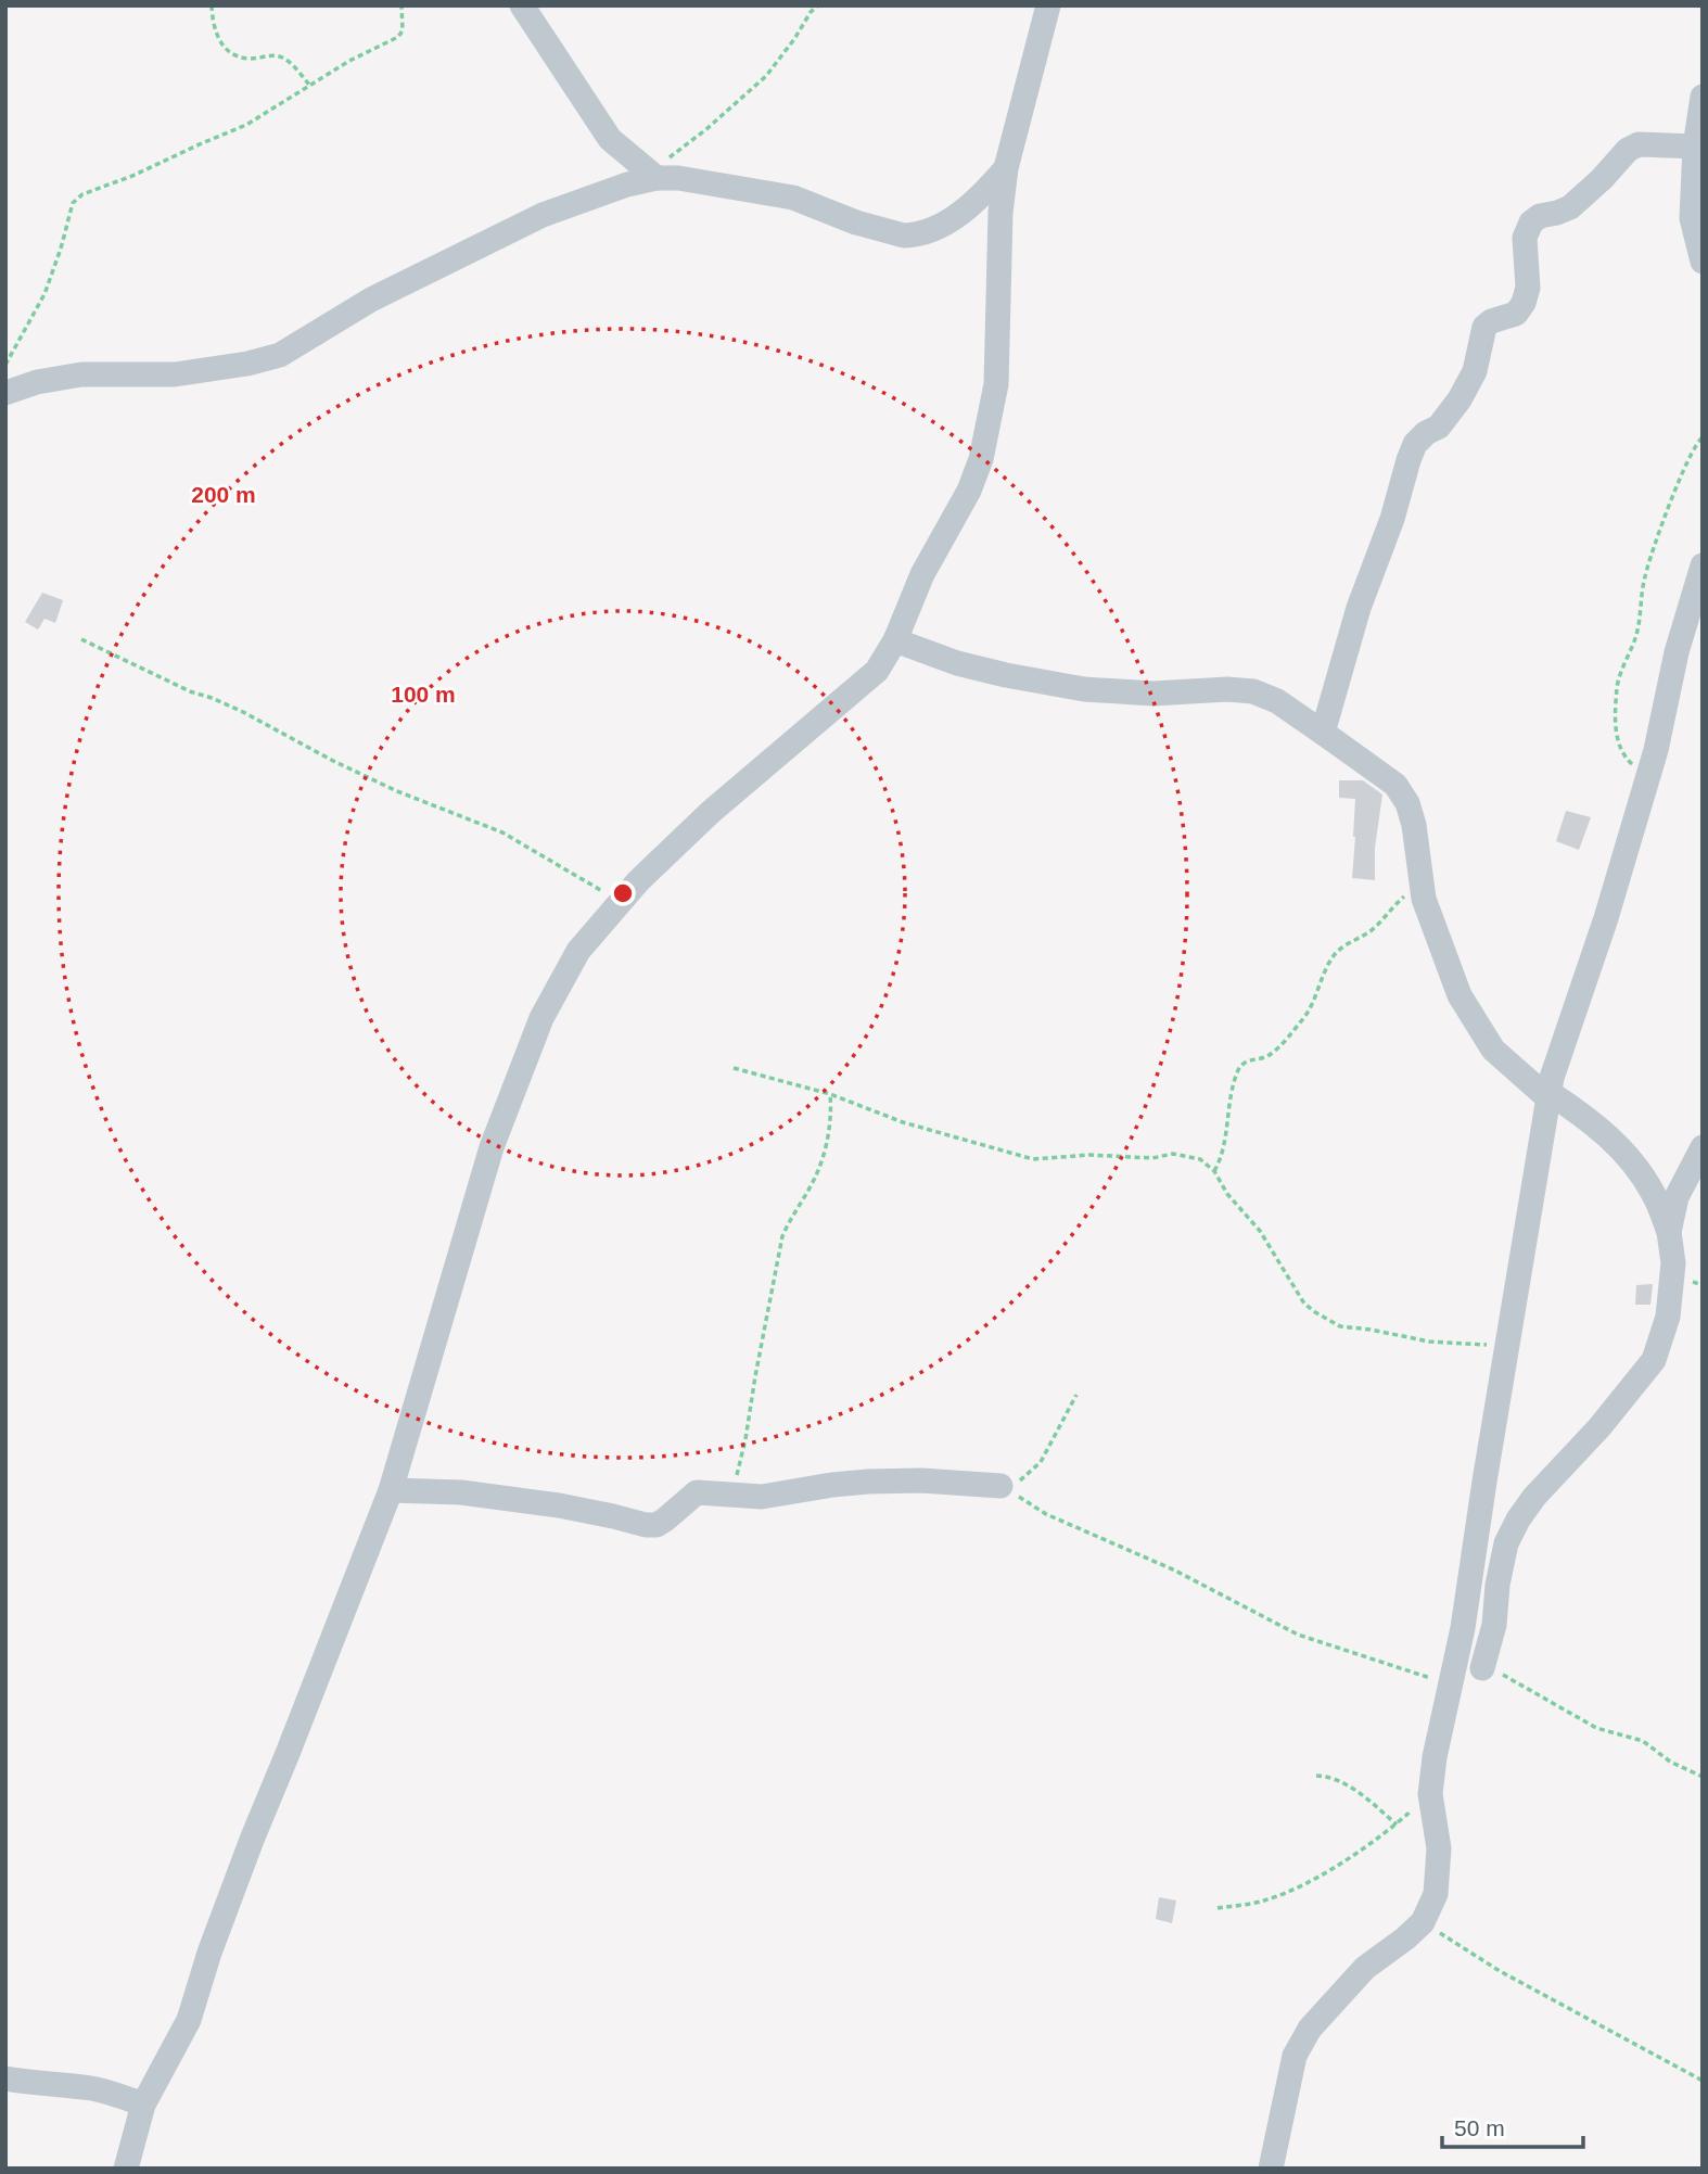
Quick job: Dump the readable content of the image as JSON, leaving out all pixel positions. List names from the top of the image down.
{
  "scale_bar": "50 m",
  "rings": ["200 m", "100 m"]
}
